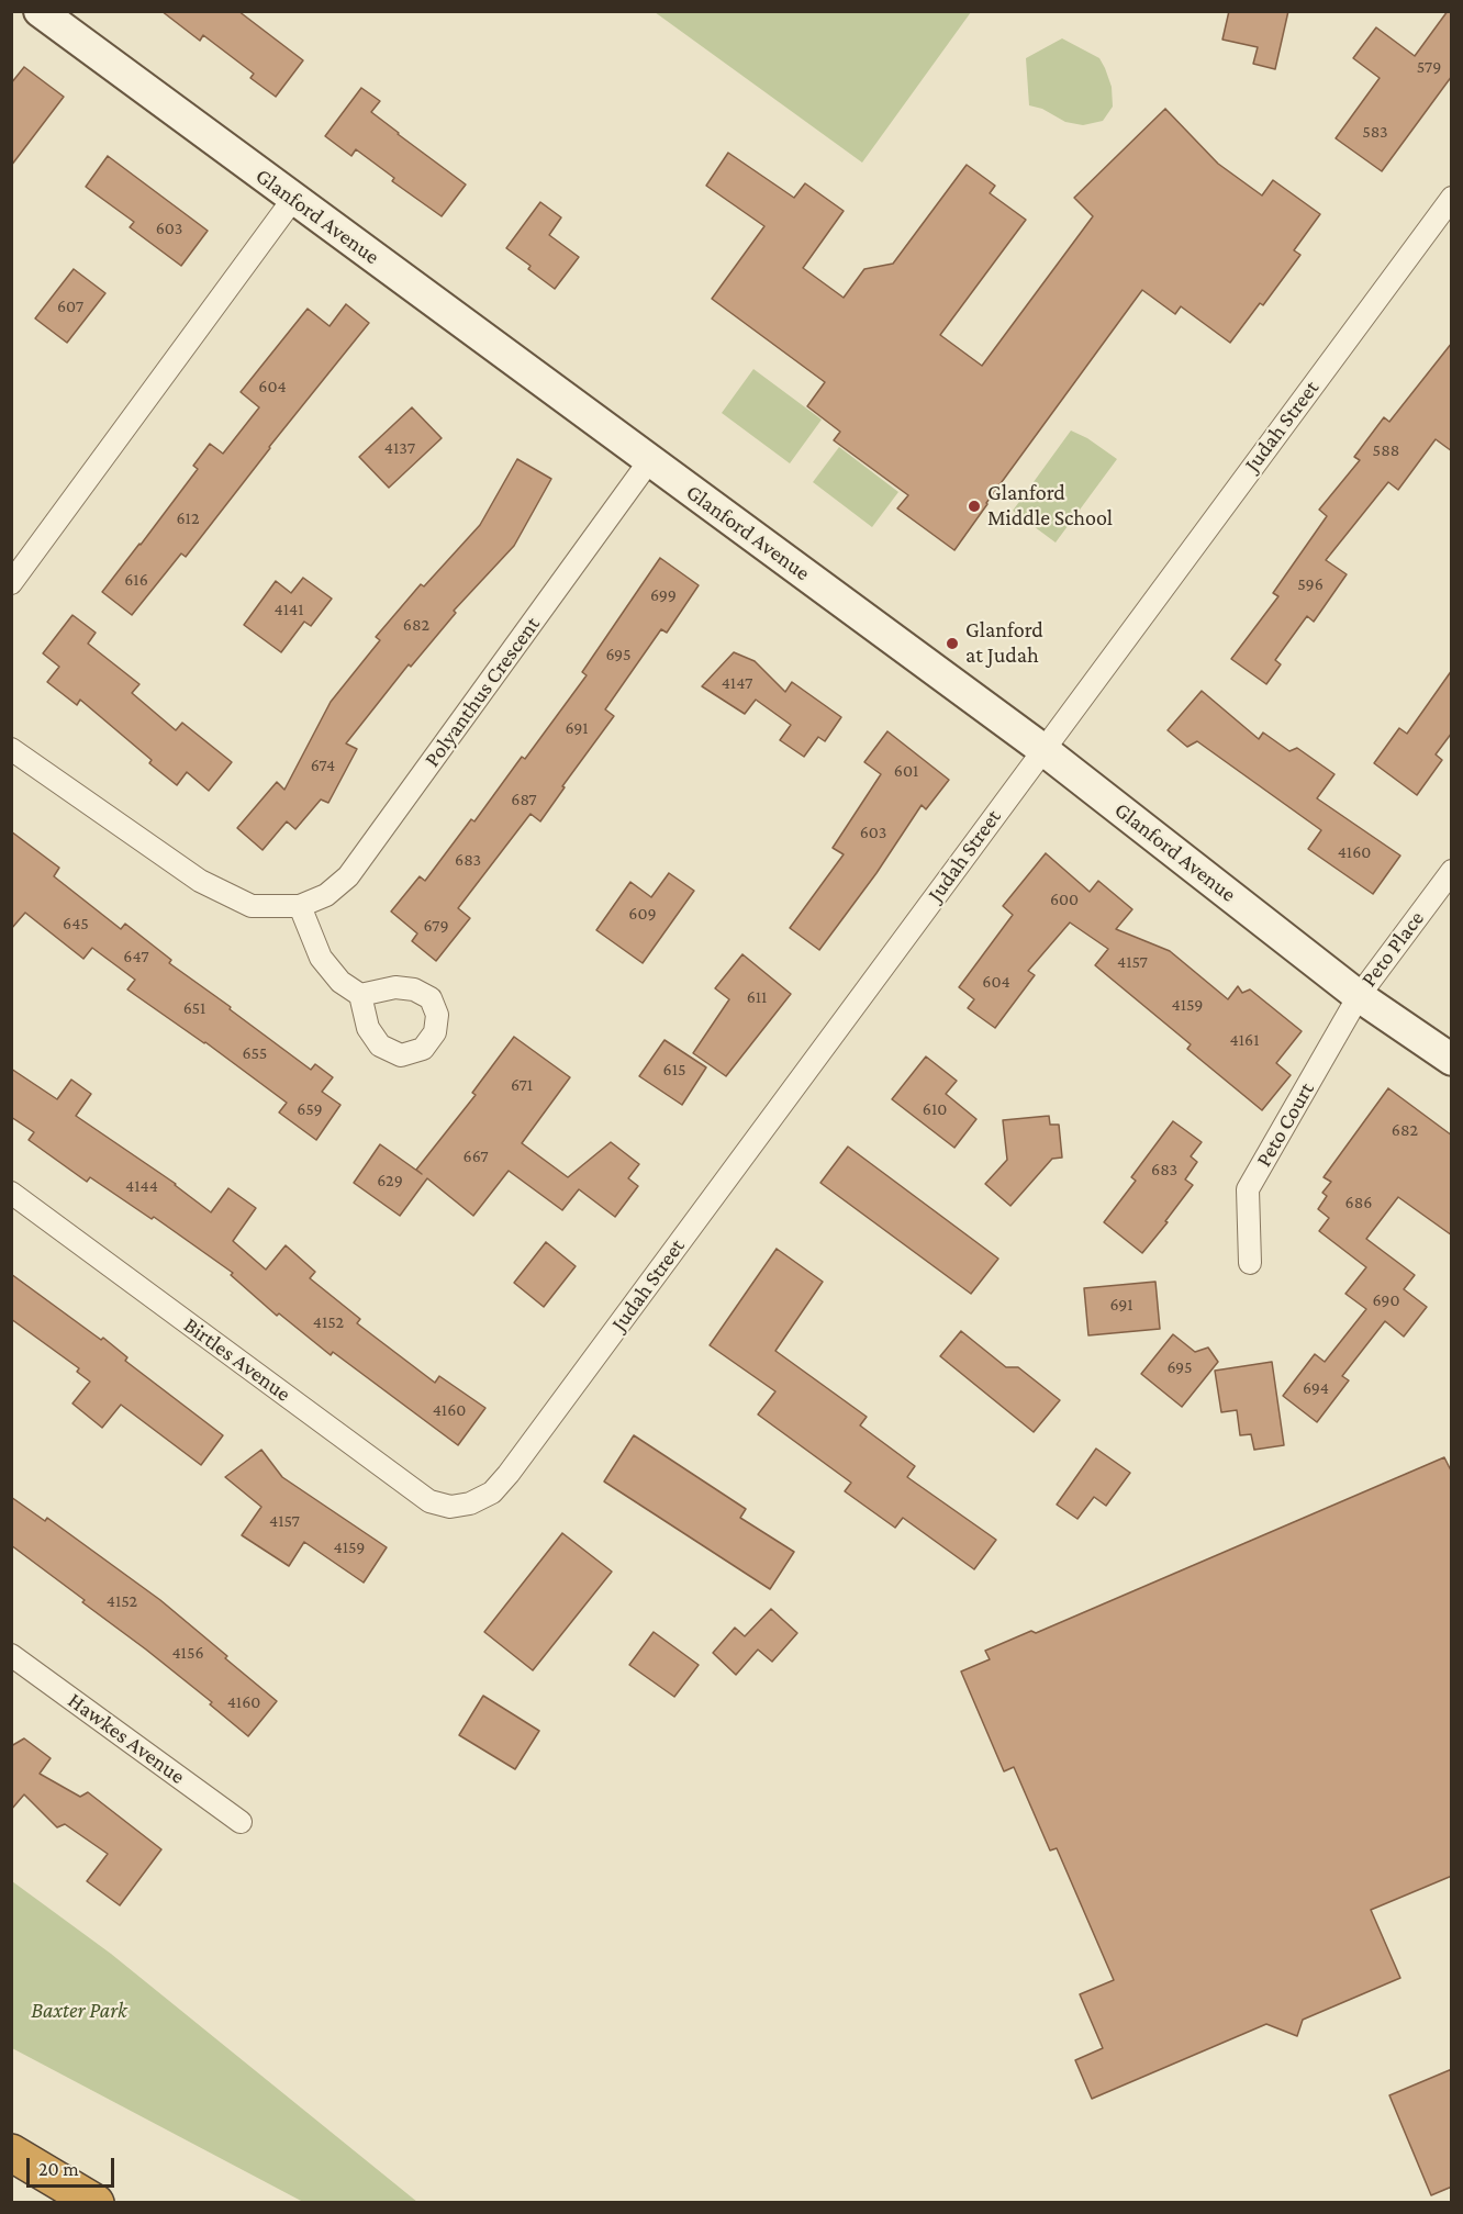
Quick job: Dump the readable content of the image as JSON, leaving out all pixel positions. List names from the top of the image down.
{
  "streets": {
    "main road": ["Glanford Avenue"],
    "street": [
      "Judah Street",
      "Polyanthus Crescent",
      "Peto Place",
      "Peto Court",
      "Birtles Avenue",
      "Hawkes Avenue"
    ]
  },
  "crossings": [
    ["Glanford Avenue", "Judah Street"],
    ["Glanford Avenue", "Polyanthus Crescent"],
    ["Glanford Avenue", "Peto Place"],
    ["Glanford Avenue", "Peto Court"],
    ["Judah Street", "Birtles Avenue"],
    ["Peto Place", "Peto Court"]
  ],
  "parks": ["Baxter Park"],
  "places": ["Glanford Middle School", "Glanford at Judah"],
  "house_numbers": [
    "579",
    "583",
    "603",
    "607",
    "604",
    "4137",
    "588",
    "612",
    "616",
    "596",
    "699",
    "4141",
    "682",
    "695",
    "4147",
    "691",
    "674",
    "601",
    "687",
    "603",
    "4160",
    "683",
    "600",
    "609",
    "645",
    "679",
    "647",
    "4157",
    "604",
    "611",
    "4159",
    "651",
    "4161",
    "655",
    "615",
    "671",
    "659",
    "610",
    "682",
    "667",
    "683",
    "629",
    "4144",
    "686",
    "690",
    "691",
    "4152",
    "695",
    "694",
    "4160",
    "4157",
    "4159",
    "4152",
    "4156",
    "4160"
  ],
  "scale_bar": "20 m"
}
